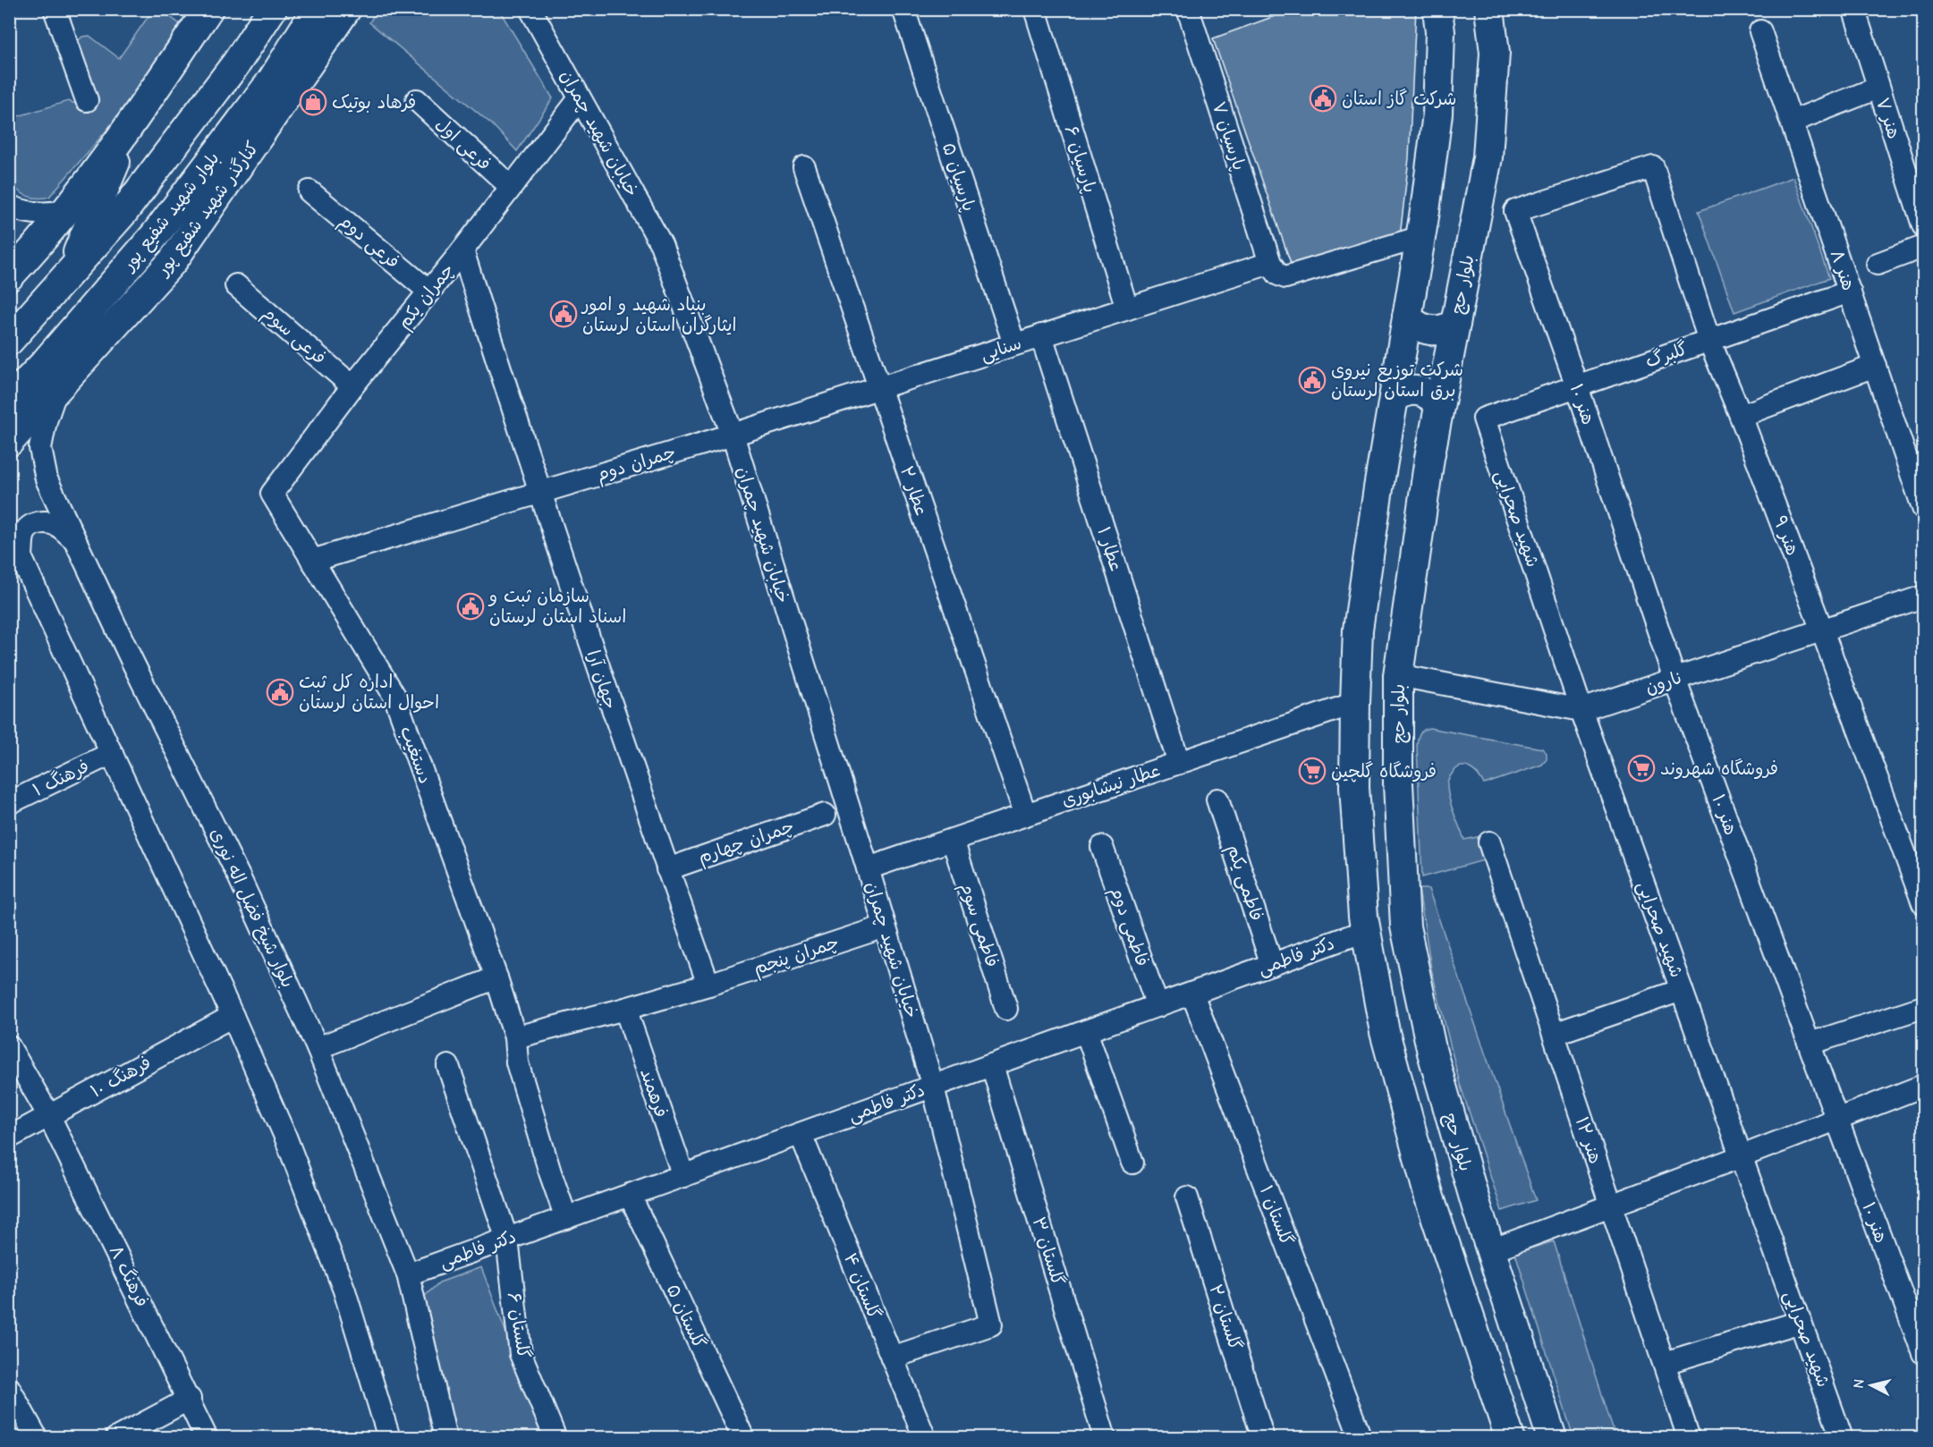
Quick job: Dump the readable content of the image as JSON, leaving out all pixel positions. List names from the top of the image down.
{
  "streets": {
    "main road": ["کنارگذر شهید شفیع پور", "بلوار شهید شفیع پور", "بلوار حج"],
    "street": [
      "هنر ۷",
      "خیابان شهید چمران",
      "پارسیان ۷",
      "فرعی اول",
      "پارسیان ۶",
      "پارسیان ۵",
      "فرعی دوم",
      "هنر ۸",
      "چمران یکم",
      "فرعی سوم",
      "سنایی",
      "گلبرگ",
      "هنر ۱۰",
      "چمران دوم",
      "عطار ۲",
      "شهید صحرایی",
      "هنر ۹",
      "عطار ۱",
      "جهان آرا",
      "نارون",
      "دستغیب",
      "فرهنگ ۱",
      "عطار نیشابوری",
      "چمران چهارم",
      "فاطمی یکم",
      "بلوار شیخ فضل اله نوری",
      "فاطمی سوم",
      "فاطمی دوم",
      "چمران پنجم",
      "دکتر فاطمی",
      "فرهنگ ۱۰",
      "فرهمند",
      "هنر ۱۲",
      "گلستان ۱",
      "گلستان ۳",
      "فرهنگ ۸",
      "گلستان ۴",
      "گلستان ۵",
      "گلستان ۲",
      "گلستان ۶"
    ]
  },
  "crossings": [
    ["خیابان شهید چمران", "چمران یکم"],
    ["خیابان شهید چمران", "سنایی"],
    ["خیابان شهید چمران", "چمران دوم"],
    ["خیابان شهید چمران", "عطار نیشابوری"],
    ["خیابان شهید چمران", "چمران پنجم"],
    ["خیابان شهید چمران", "دکتر فاطمی"],
    ["خیابان شهید چمران", "گلستان ۴"],
    ["پارسیان ۷", "سنایی"],
    ["فرعی اول", "چمران یکم"],
    ["پارسیان ۶", "سنایی"],
    ["پارسیان ۵", "سنایی"],
    ["کنارگذر شهید شفیع پور", "بلوار شیخ فضل اله نوری"],
    ["فرعی دوم", "چمران یکم"],
    ["هنر ۸", "گلبرگ"],
    ["بلوار حج", "نارون"],
    ["چمران یکم", "فرعی سوم"],
    ["چمران یکم", "جهان آرا"],
    ["چمران یکم", "دستغیب"],
    ["سنایی", "چمران دوم"],
    ["سنایی", "عطار ۲"],
    ["سنایی", "عطار ۱"],
    ["گلبرگ", "هنر ۱۰"],
    ["گلبرگ", "شهید صحرایی"],
    ["گلبرگ", "هنر ۹"],
    ["هنر ۱۰", "هنر ۹"],
    ["هنر ۱۰", "نارون"],
    ["چمران دوم", "جهان آرا"],
    ["چمران دوم", "دستغیب"],
    ["عطار ۲", "عطار نیشابوری"],
    ["شهید صحرایی", "نارون"],
    ["هنر ۹", "نارون"],
    ["عطار ۱", "عطار نیشابوری"],
    ["جهان آرا", "چمران چهارم"],
    ["جهان آرا", "چمران پنجم"],
    ["دستغیب", "چمران پنجم"],
    ["دستغیب", "دکتر فاطمی"],
    ["عطار نیشابوری", "فاطمی سوم"],
    ["فاطمی یکم", "دکتر فاطمی"],
    ["بلوار شیخ فضل اله نوری", "دکتر فاطمی"],
    ["فاطمی دوم", "دکتر فاطمی"],
    ["چمران پنجم", "فرهمند"],
    ["دکتر فاطمی", "فرهمند"],
    ["دکتر فاطمی", "گلستان ۱"],
    ["دکتر فاطمی", "گلستان ۳"],
    ["دکتر فاطمی", "گلستان ۴"],
    ["دکتر فاطمی", "گلستان ۵"],
    ["دکتر فاطمی", "گلستان ۶"],
    ["فرهنگ ۱۰", "فرهنگ ۸"]
  ],
  "places": {
    "public building": [
      "شرکت گاز استان",
      "بنیاد شهید و امور ایثارگران استان لرستان",
      "شرکت توزیع نیروی برق استان لرستان",
      "سازمان ثبت و اسناد استان لرستان",
      "اداره کل ثبت احوال استان لرستان"
    ],
    "shop": ["فرهاد بوتیک"],
    "supermarket": ["فروشگاه شهروند", "فروشگاه گلچین"]
  },
  "north": "left"
}
